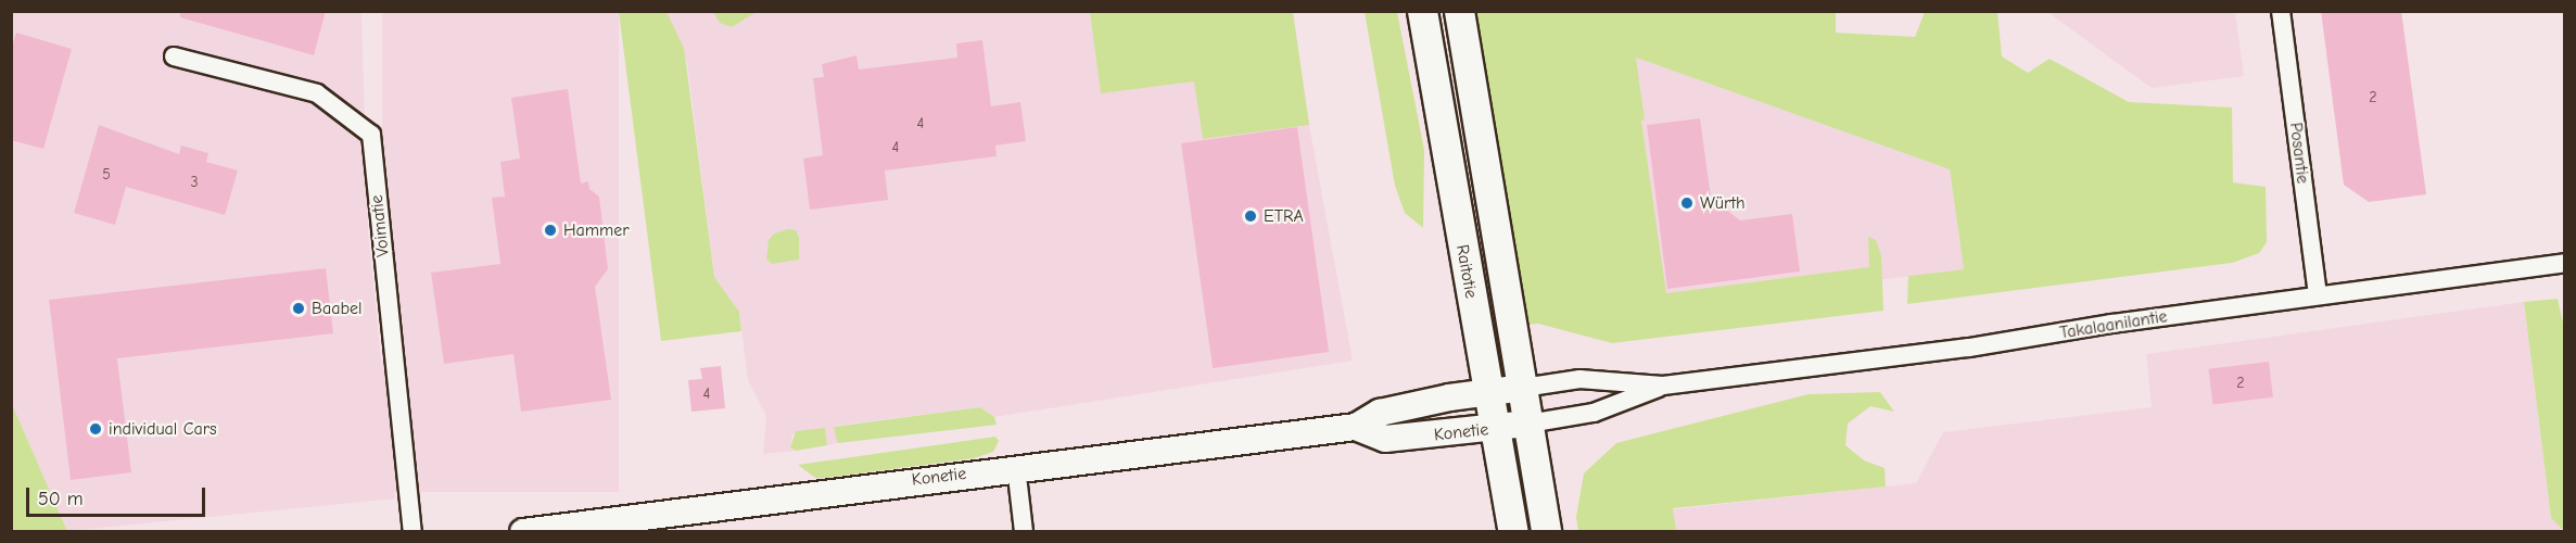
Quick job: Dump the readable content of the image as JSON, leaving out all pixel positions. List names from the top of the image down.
{
  "streets": {
    "main road": ["Raitotie"],
    "street": [
      "Posantie",
      "Voimatie",
      "Takalaanilantie",
      "Konetie"
    ]
  },
  "crossings": [
    ["Posantie", "Takalaanilantie"],
    ["Raitotie", "Takalaanilantie"],
    ["Raitotie", "Konetie"],
    ["Takalaanilantie", "Konetie"]
  ],
  "places": [
    "Würth",
    "ETRA",
    "Hammer",
    "Baabel",
    "individual Cars"
  ],
  "house_numbers": [
    "2",
    "4",
    "4",
    "5",
    "3",
    "2",
    "4"
  ],
  "scale_bar": "50 m"
}
